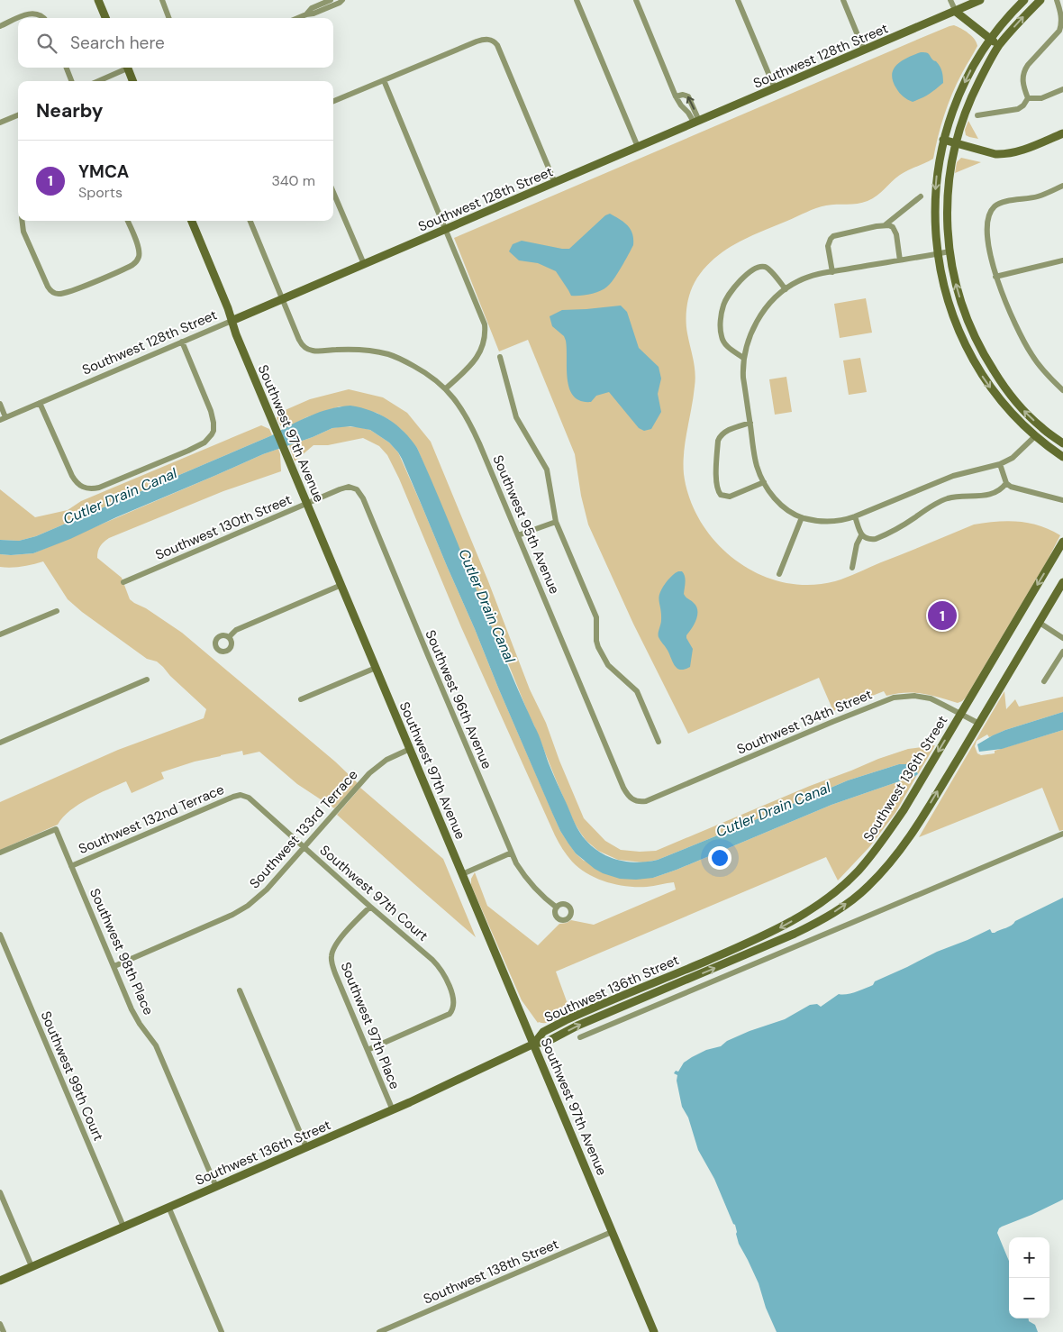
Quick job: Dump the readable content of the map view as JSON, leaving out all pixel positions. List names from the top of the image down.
{
  "streets": {
    "street": [
      "Southwest 128th Street",
      "Southwest 97th Avenue",
      "Southwest 95th Avenue",
      "Southwest 130th Street",
      "Southwest 96th Avenue",
      "Southwest 134th Street",
      "Southwest 136th Street",
      "Southwest 132nd Terrace",
      "Southwest 133rd Terrace",
      "Southwest 97th Court",
      "Southwest 98th Place",
      "Southwest 97th Place",
      "Southwest 99th Court",
      "Southwest 138th Street"
    ]
  },
  "crossings": [
    ["Southwest 128th Street", "Southwest 97th Avenue"],
    ["Southwest 128th Street", "Southwest 95th Avenue"],
    ["Southwest 97th Avenue", "Southwest 130th Street"],
    ["Southwest 97th Avenue", "Southwest 136th Street"],
    ["Southwest 97th Avenue", "Southwest 133rd Terrace"],
    ["Southwest 97th Avenue", "Southwest 138th Street"],
    ["Southwest 95th Avenue", "Southwest 134th Street"],
    ["Southwest 130th Street", "Southwest 96th Avenue"],
    ["Southwest 134th Street", "Southwest 136th Street"],
    ["Southwest 136th Street", "Southwest 98th Place"],
    ["Southwest 136th Street", "Southwest 97th Place"],
    ["Southwest 136th Street", "Southwest 99th Court"],
    ["Southwest 132nd Terrace", "Southwest 97th Court"],
    ["Southwest 132nd Terrace", "Southwest 98th Place"],
    ["Southwest 133rd Terrace", "Southwest 97th Court"],
    ["Southwest 133rd Terrace", "Southwest 98th Place"],
    ["Southwest 97th Court", "Southwest 97th Place"]
  ],
  "water": ["Cutler Drain Canal"],
  "page": {
    "search": "Search here",
    "heading": "Nearby",
    "list": [
      {
        "mark": "1",
        "name": "YMCA",
        "note": "Sports",
        "value": "340 m"
      }
    ],
    "pins": "1",
    "map_buttons": ["+", "−"]
  }
}
